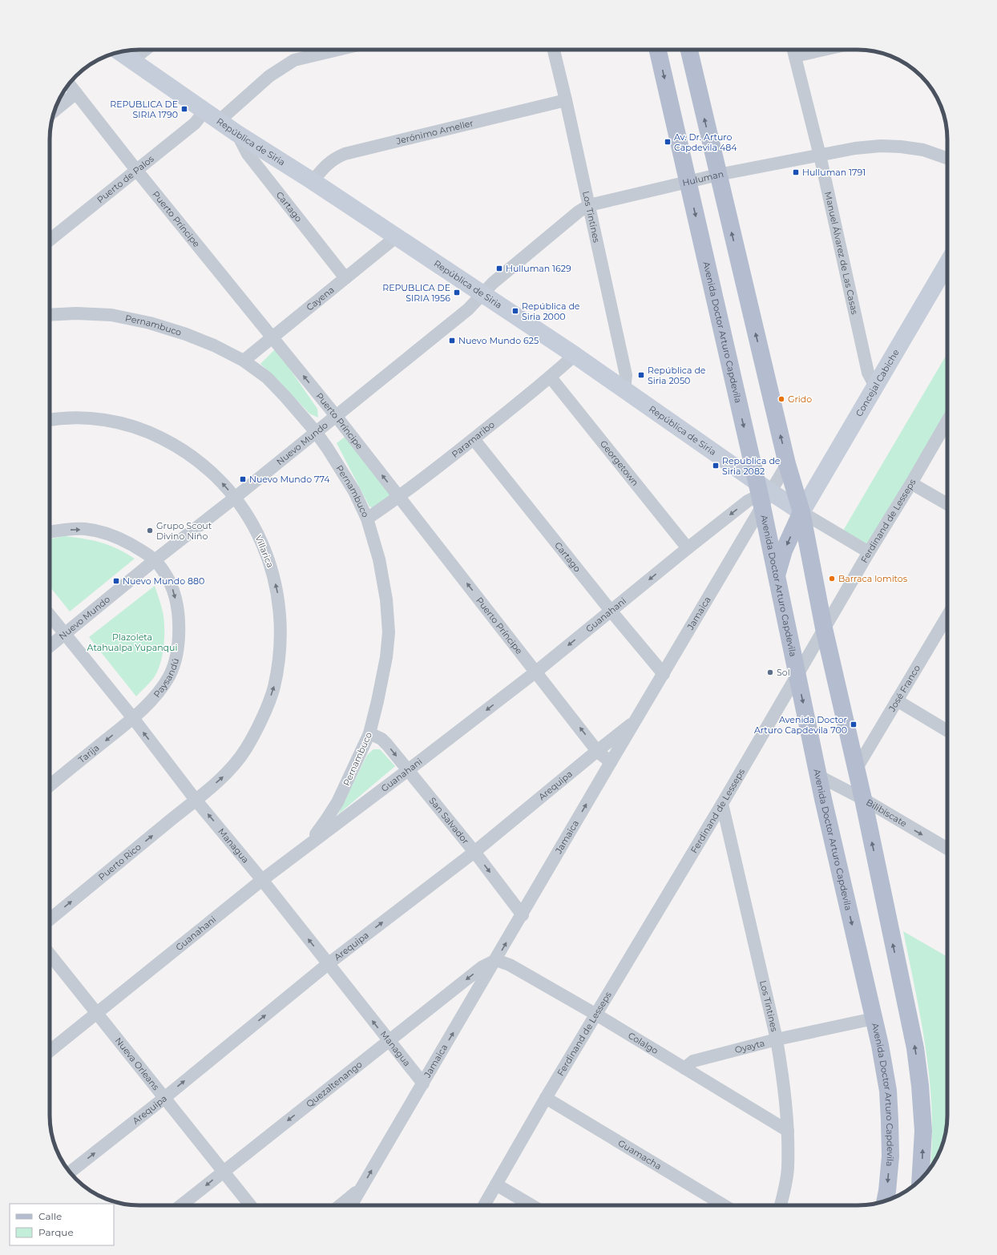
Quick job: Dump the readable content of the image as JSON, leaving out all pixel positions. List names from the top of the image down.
{
  "streets": {
    "main road": ["República de Siria", "Avenida Doctor Arturo Capdevila", "Concejal Cabiche"],
    "street": [
      "Jerónimo Ameller",
      "Puerto de Palos",
      "Huluman",
      "Cartago",
      "Los Tintines",
      "Puerto Príncipe",
      "Manuel Álvarez de Las Casas",
      "Cayena",
      "Pernambuco",
      "Paramaribo",
      "Nuevo Mundo",
      "Georgetown",
      "Ferdinand de Lesseps",
      "Villarica",
      "Jamaica",
      "Guanahani",
      "Paysandú",
      "José Franco",
      "Tarija",
      "Arequipa",
      "Bilibiscate",
      "San Salvador",
      "Managua",
      "Puerto Rico",
      "Colalgo",
      "Oyayta",
      "Nueva Orleans",
      "Quezaltenango",
      "Guamacha"
    ]
  },
  "crossings": [
    ["Jerónimo Ameller", "República de Siria"],
    ["Jerónimo Ameller", "Los Tintines"],
    ["República de Siria", "Puerto de Palos"],
    ["República de Siria", "Huluman"],
    ["República de Siria", "Cartago"],
    ["República de Siria", "Los Tintines"],
    ["República de Siria", "Cayena"],
    ["República de Siria", "Avenida Doctor Arturo Capdevila"],
    ["República de Siria", "Concejal Cabiche"],
    ["República de Siria", "Paramaribo"],
    ["República de Siria", "Nuevo Mundo"],
    ["República de Siria", "Ferdinand de Lesseps"],
    ["República de Siria", "Jamaica"],
    ["República de Siria", "Guanahani"],
    ["Puerto de Palos", "Puerto Príncipe"],
    ["Huluman", "Los Tintines"],
    ["Huluman", "Manuel Álvarez de Las Casas"],
    ["Huluman", "Avenida Doctor Arturo Capdevila"],
    ["Huluman", "Nuevo Mundo"],
    ["Cartago", "Cayena"],
    ["Cartago", "Paramaribo"],
    ["Cartago", "Jamaica"],
    ["Cartago", "Guanahani"],
    ["Los Tintines", "Ferdinand de Lesseps"],
    ["Los Tintines", "Colalgo"],
    ["Los Tintines", "Oyayta"],
    ["Puerto Príncipe", "Cayena"],
    ["Puerto Príncipe", "Paramaribo"],
    ["Puerto Príncipe", "Nuevo Mundo"],
    ["Puerto Príncipe", "Jamaica"],
    ["Puerto Príncipe", "Guanahani"],
    ["Puerto Príncipe", "Arequipa"],
    ["Manuel Álvarez de Las Casas", "Concejal Cabiche"],
    ["Cayena", "Pernambuco"],
    ["Pernambuco", "Paramaribo"],
    ["Pernambuco", "Nuevo Mundo"],
    ["Pernambuco", "Guanahani"],
    ["Pernambuco", "San Salvador"],
    ["Avenida Doctor Arturo Capdevila", "Ferdinand de Lesseps"],
    ["Avenida Doctor Arturo Capdevila", "Jamaica"],
    ["Avenida Doctor Arturo Capdevila", "Guanahani"],
    ["Avenida Doctor Arturo Capdevila", "Bilibiscate"],
    ["Avenida Doctor Arturo Capdevila", "Oyayta"],
    ["Paramaribo", "Georgetown"],
    ["Nuevo Mundo", "Villarica"],
    ["Nuevo Mundo", "Paysandú"],
    ["Nuevo Mundo", "Managua"],
    ["Georgetown", "Guanahani"],
    ["Ferdinand de Lesseps", "Colalgo"],
    ["Ferdinand de Lesseps", "Guamacha"],
    ["Villarica", "Managua"],
    ["Villarica", "Puerto Rico"],
    ["Jamaica", "Guanahani"],
    ["Jamaica", "Arequipa"],
    ["Jamaica", "San Salvador"],
    ["Jamaica", "Managua"],
    ["Jamaica", "Colalgo"],
    ["Jamaica", "Quezaltenango"],
    ["Guanahani", "San Salvador"],
    ["Guanahani", "Managua"],
    ["Guanahani", "Nueva Orleans"],
    ["Paysandú", "Tarija"],
    ["Paysandú", "Managua"],
    ["Tarija", "Managua"],
    ["Arequipa", "San Salvador"],
    ["Arequipa", "Managua"],
    ["Arequipa", "Nueva Orleans"],
    ["Managua", "Puerto Rico"],
    ["Managua", "Quezaltenango"],
    ["Colalgo", "Oyayta"],
    ["Colalgo", "Quezaltenango"],
    ["Nueva Orleans", "Quezaltenango"]
  ],
  "one_way": [
    "Puerto Príncipe",
    "Jamaica",
    "Guanahani",
    "Tarija",
    "Arequipa",
    "San Salvador",
    "Managua",
    "Puerto Rico",
    "Quezaltenango"
  ],
  "parks": ["Plazoleta Atahualpa Yupanqui"],
  "places": {
    "transit": [
      "REPUBLICA DE SIRIA 1790",
      "Av. Dr. Arturo Capdevila 484",
      "Hulluman 1791",
      "Hulluman 1629",
      "REPUBLICA DE SIRIA 1956",
      "República de Siria 2000",
      "Nuevo Mundo 625",
      "República de Siria 2050",
      "Republica de Siria 2082",
      "Nuevo Mundo 774",
      "Nuevo Mundo 880",
      "Avenida Doctor Arturo Capdevila 700"
    ],
    "other": [
      "Grido",
      "Grupo Scout Divino Niño",
      "Barraca lomitos",
      "Sol"
    ]
  },
  "legend": ["Calle", "Parque"]
}
